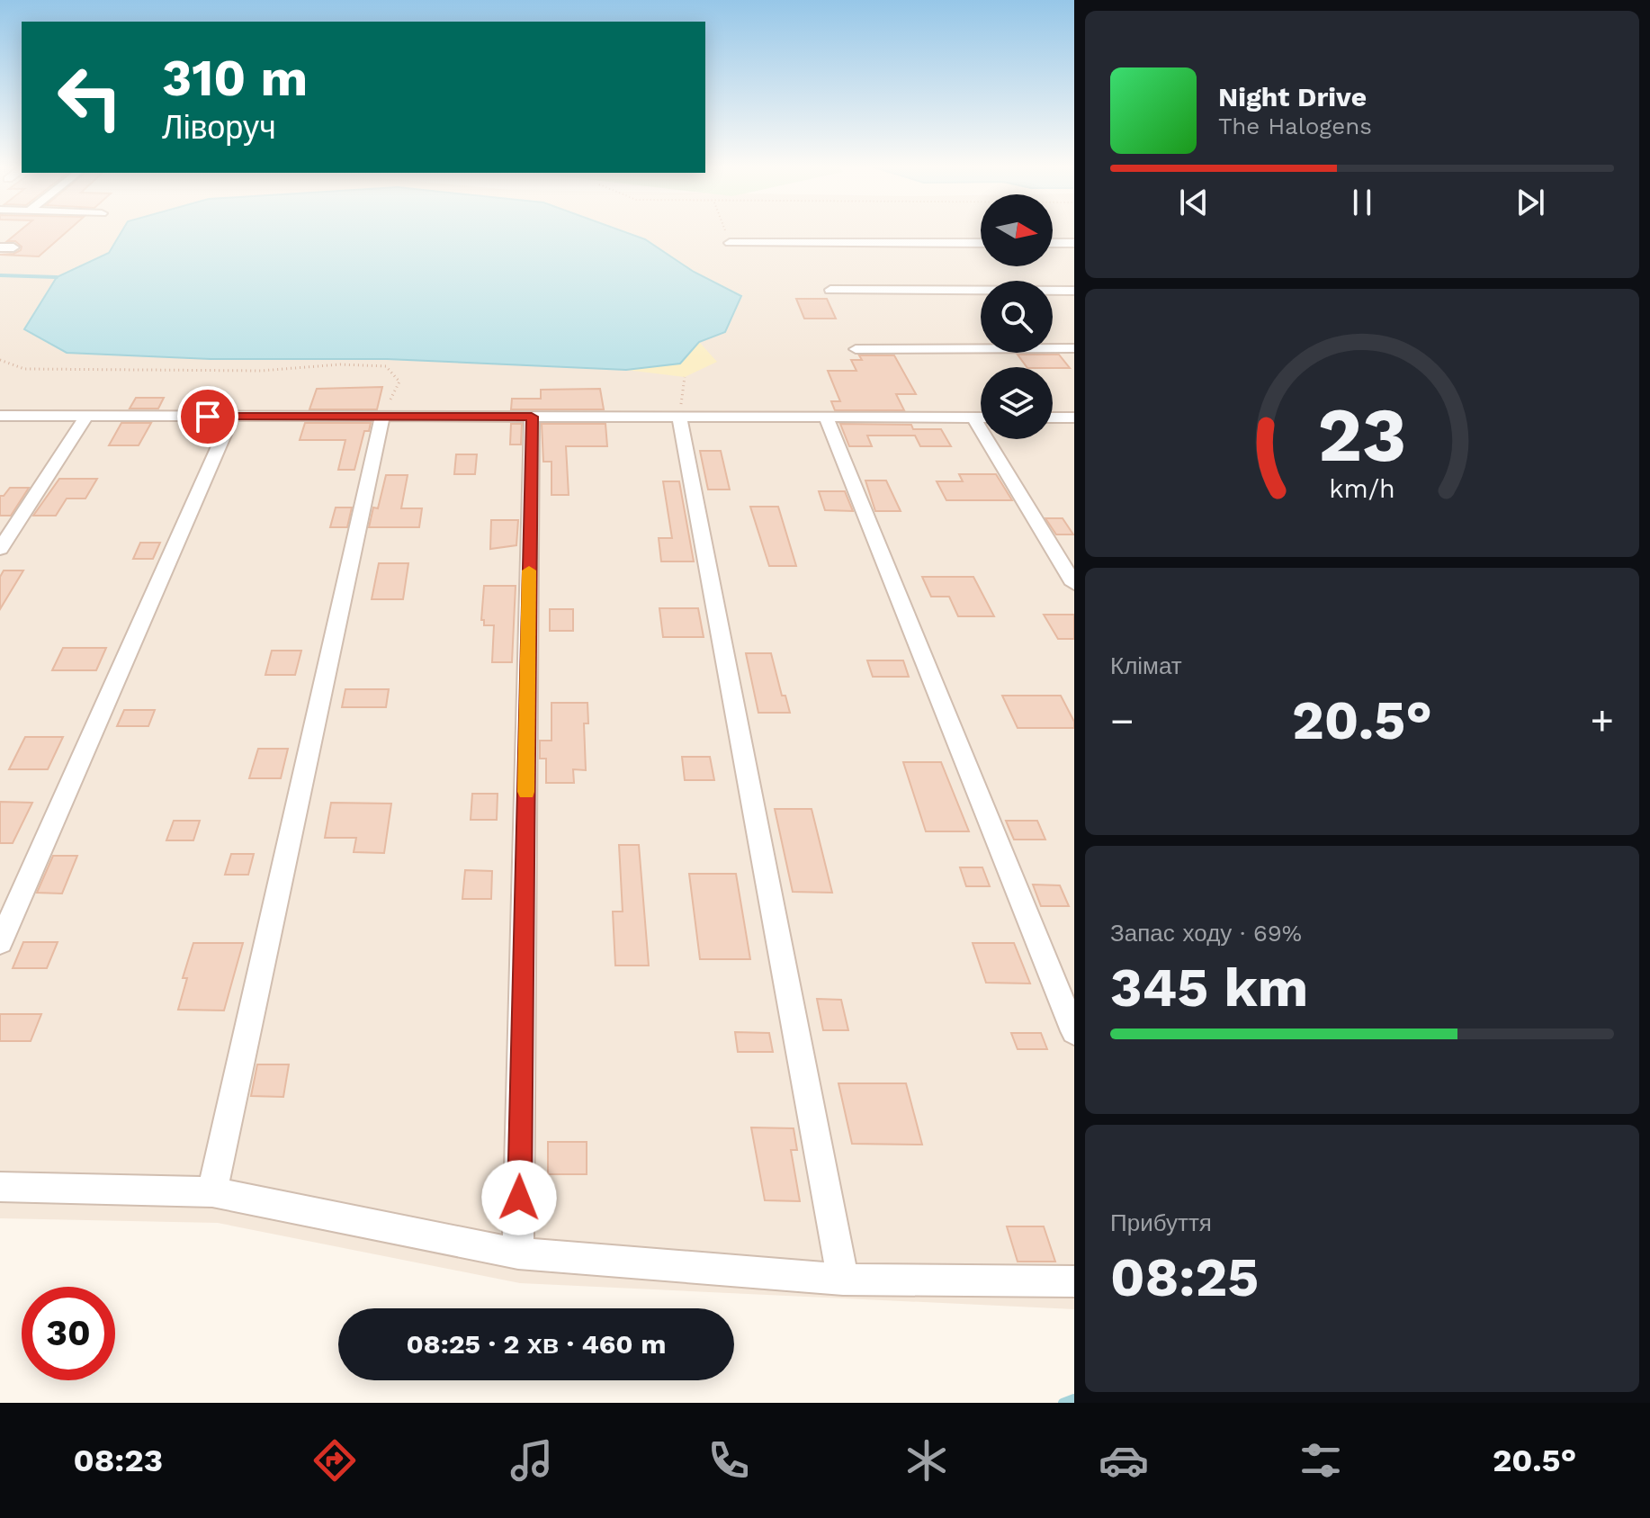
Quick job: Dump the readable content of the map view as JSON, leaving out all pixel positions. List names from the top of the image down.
{
  "north": "right",
  "page": {
    "turn": ["310 m", "Ліворуч"],
    "song": ["Night Drive", "The Halogens"],
    "tile": [
      "Клімат",
      ["Запас ходу · 69%", "345 km"],
      ["Прибуття", "08:25"]
    ],
    "heat": ["−", "20.5°", "+"],
    "limit": "30",
    "trip": "08:25 · 2 хв · 460 m",
    "tabs": ["08:23", "20.5°"],
    "gauge": ["23", "km/h"]
  }
}
